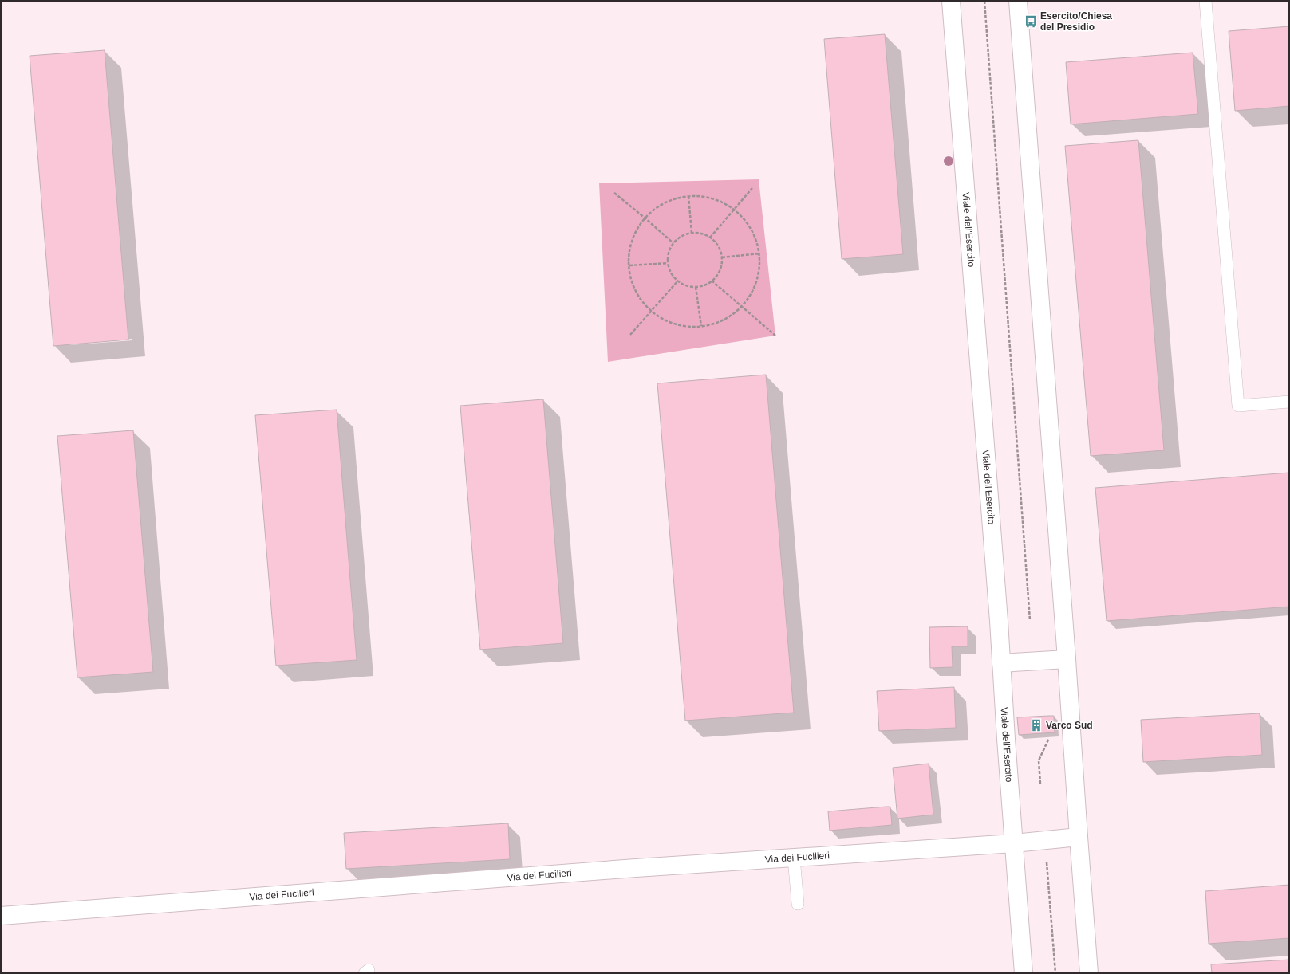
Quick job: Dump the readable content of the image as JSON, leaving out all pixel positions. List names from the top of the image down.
{
  "streets": {
    "street": ["Viale dell'Esercito", "Via dei Fucilieri"]
  },
  "crossings": [
    ["Viale dell'Esercito", "Via dei Fucilieri"]
  ],
  "places": {
    "bus stop": ["Esercito/Chiesa del Presidio"],
    "building": ["Varco Sud"]
  }
}
